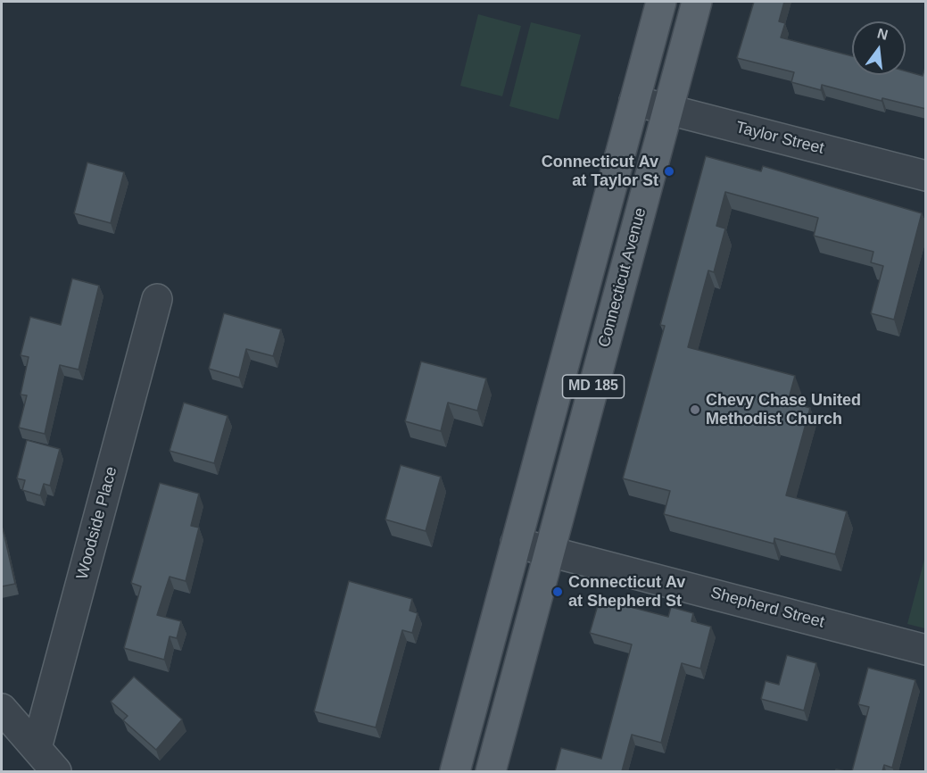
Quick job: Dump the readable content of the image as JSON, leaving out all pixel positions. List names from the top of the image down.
{
  "streets": {
    "main road": ["Connecticut Avenue", "MD 185"],
    "street": ["Taylor Street", "Woodside Place", "Shepherd Street"]
  },
  "crossings": [
    ["Taylor Street", "Connecticut Avenue"],
    ["Taylor Street", "MD 185"],
    ["Connecticut Avenue", "Shepherd Street"],
    ["MD 185", "Shepherd Street"]
  ],
  "places": ["Connecticut Av at Taylor St", "Chevy Chase United Methodist Church", "Connecticut Av at Shepherd St"],
  "north": "top"
}
